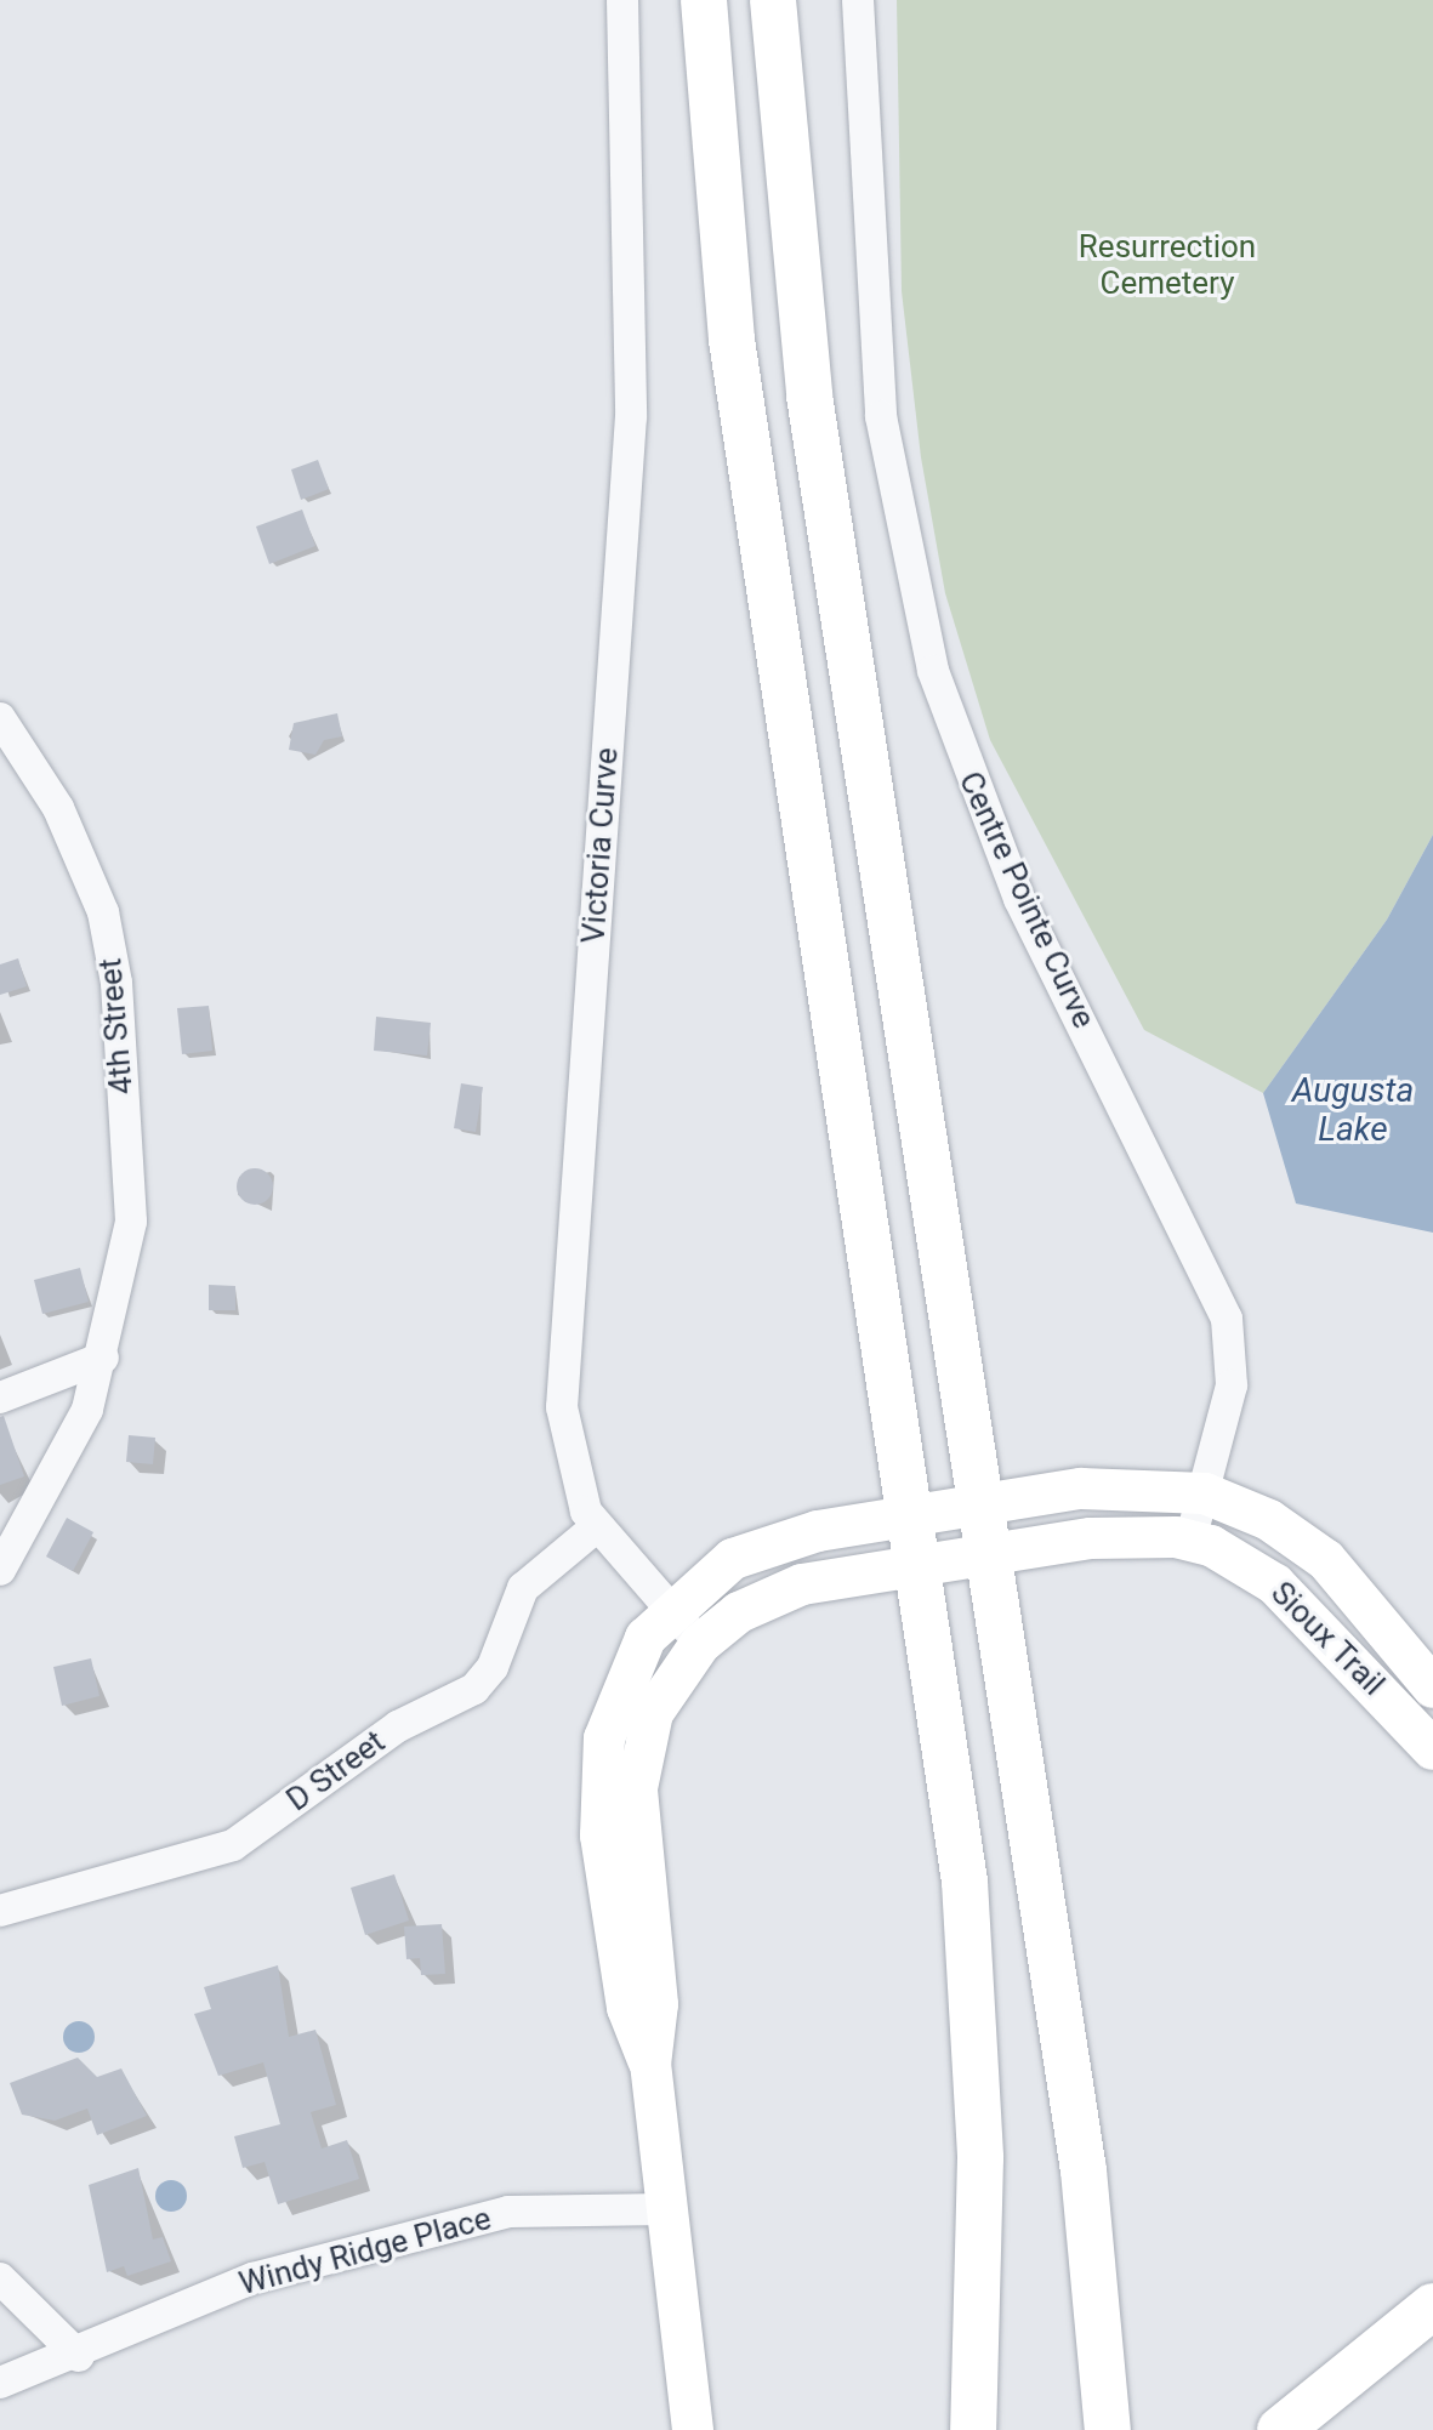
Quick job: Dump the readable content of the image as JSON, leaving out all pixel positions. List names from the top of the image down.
{
  "streets": {
    "main road": ["Sioux Trail"],
    "street": [
      "Victoria Curve",
      "Centre Pointe Curve",
      "4th Street",
      "D Street",
      "Windy Ridge Place"
    ]
  },
  "crossings": [
    ["Victoria Curve", "Sioux Trail"],
    ["Victoria Curve", "D Street"],
    ["Centre Pointe Curve", "Sioux Trail"]
  ],
  "water": ["Augusta Lake"],
  "parks": ["Resurrection Cemetery"]
}
